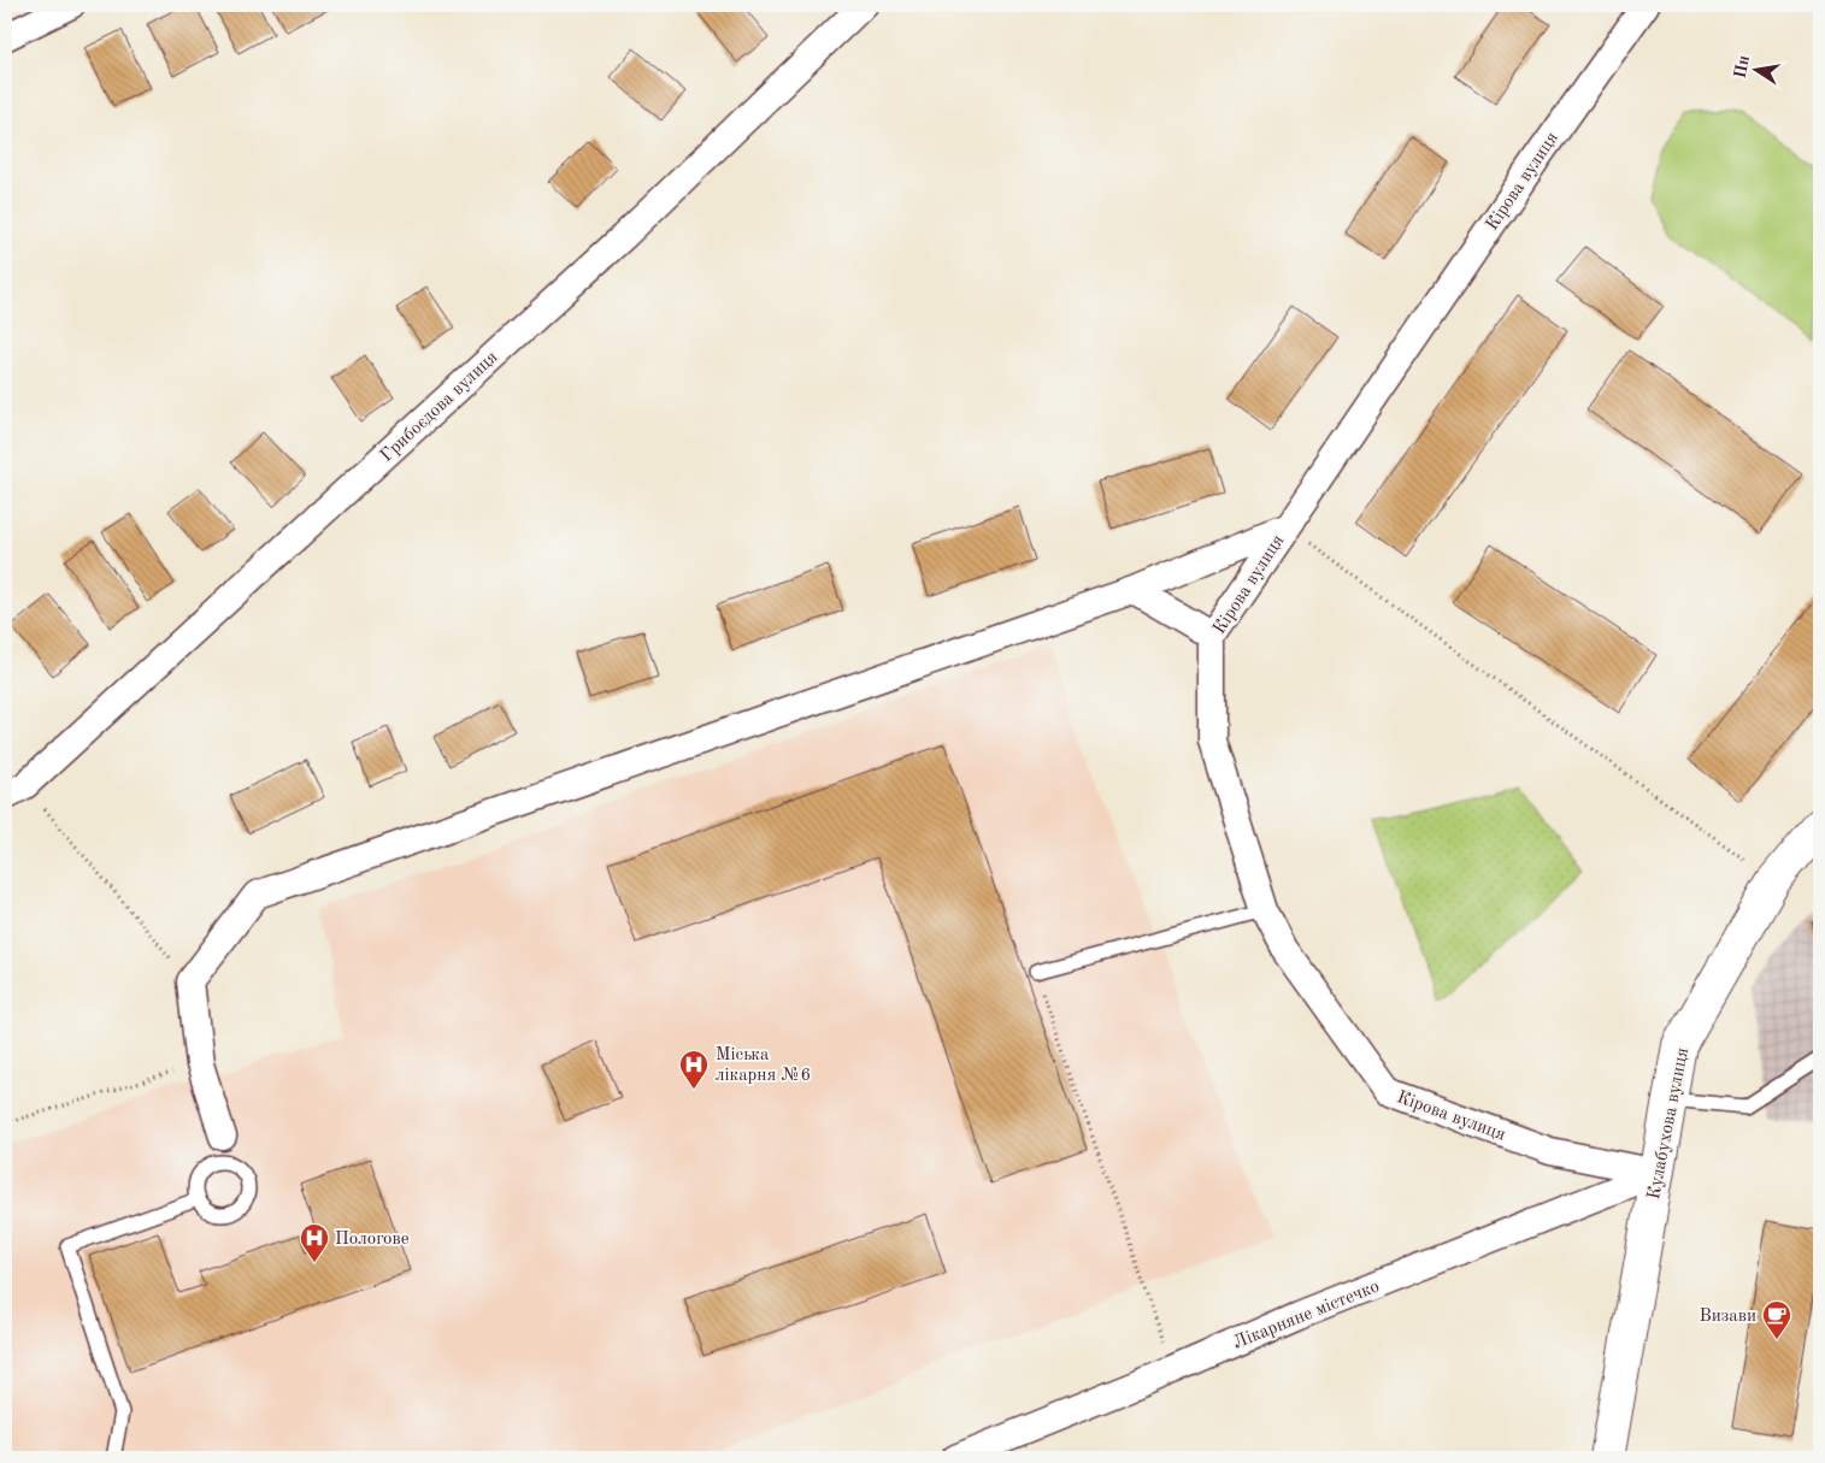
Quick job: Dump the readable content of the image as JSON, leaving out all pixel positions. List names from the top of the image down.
{
  "streets": {
    "street": [
      "Кірова вулиця",
      "Грибоєдова вулиця",
      "Кулабухова вулиця",
      "Лікарняне містечко"
    ]
  },
  "crossings": [
    ["Кірова вулиця", "Кулабухова вулиця"],
    ["Кірова вулиця", "Лікарняне містечко"],
    ["Кулабухова вулиця", "Лікарняне містечко"]
  ],
  "places": {
    "hospital": ["Міська лікарня №6", "Пологове"],
    "cafe": ["Визави"]
  },
  "north": "left"
}
